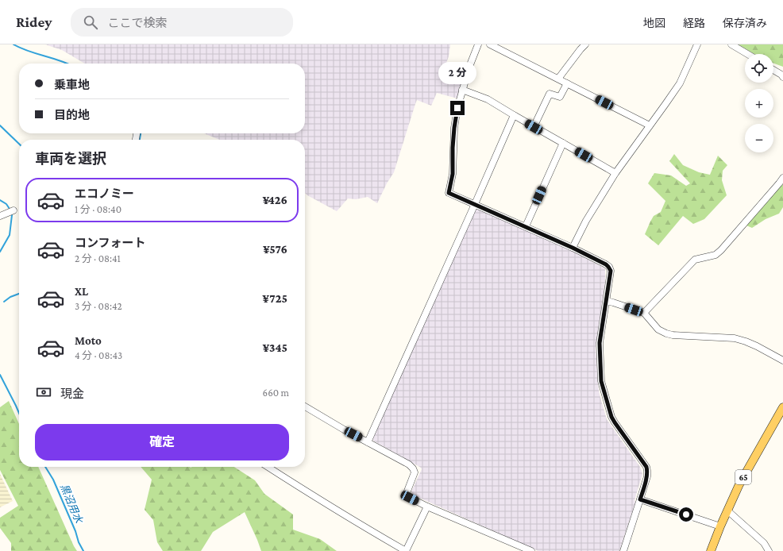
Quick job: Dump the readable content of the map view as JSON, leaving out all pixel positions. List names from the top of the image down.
{
  "streets": {
    "main road": ["65"]
  },
  "water": ["黒沼用水"],
  "page": {
    "header": "Ridey",
    "search": "ここで検索",
    "nav": ["地図", "経路", "保存済み"],
    "map_buttons": ["+", "−"],
    "bubble": "2 分",
    "banner": ["乗車地", "目的地"],
    "heading": "車両を選択",
    "list": [
      {
        "name": "エコノミー",
        "note": "1 分 · 08:40",
        "value": "¥426"
      },
      {
        "name": "コンフォート",
        "note": "2 分 · 08:41",
        "value": "¥576"
      },
      {
        "name": "XL",
        "note": "3 分 · 08:42",
        "value": "¥725"
      },
      {
        "name": "Moto",
        "note": "4 分 · 08:43",
        "value": "¥345"
      }
    ],
    "pay": ["現金", "660 m"],
    "buttons": "確定"
  }
}
